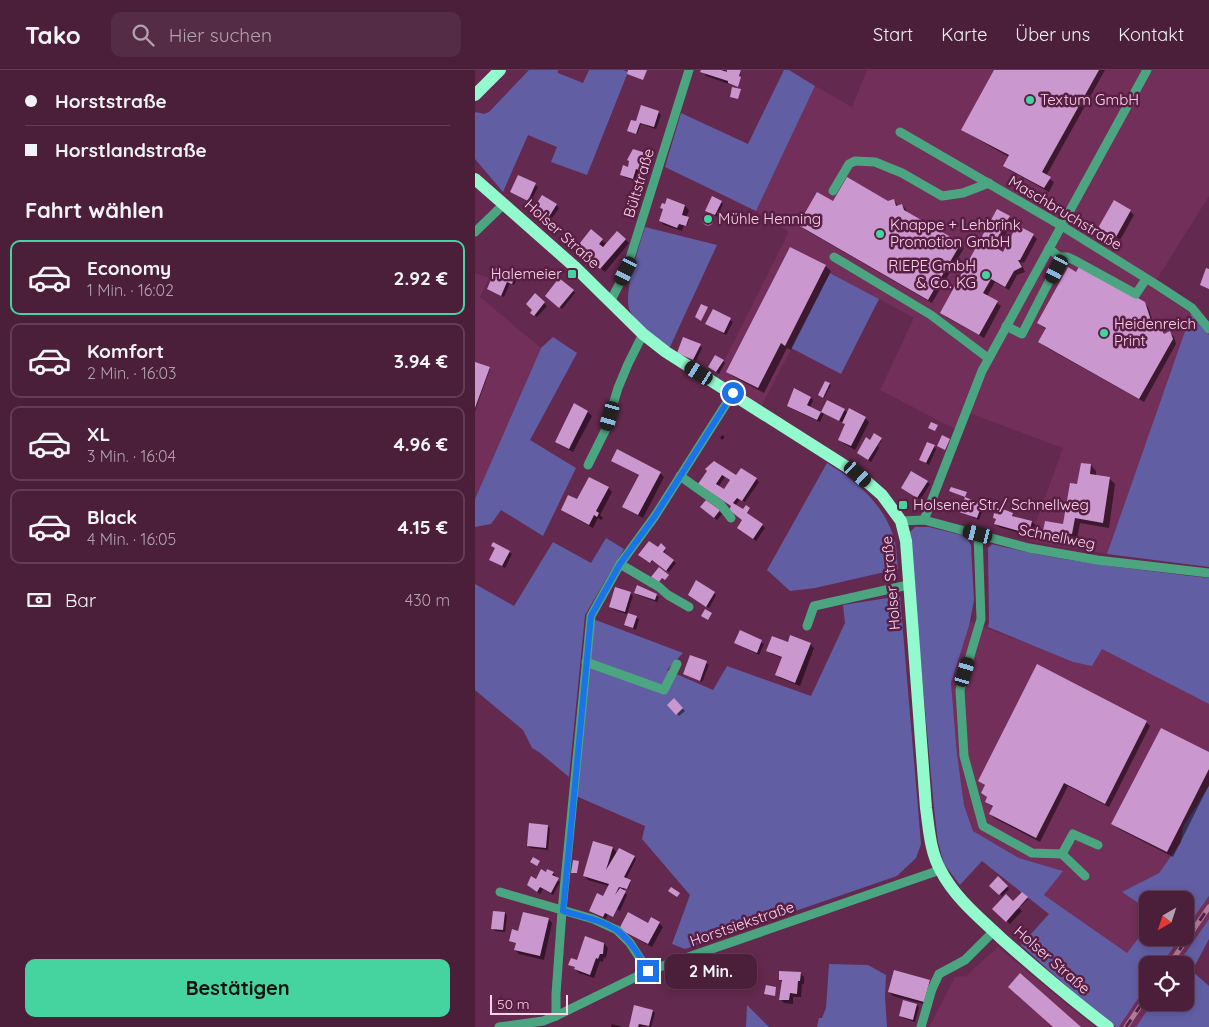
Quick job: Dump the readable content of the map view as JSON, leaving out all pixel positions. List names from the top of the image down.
{
  "streets": {
    "main road": ["Holser Straße"],
    "street": [
      "Bültstraße",
      "Maschbruchstraße",
      "Schnellweg",
      "Horstsiekstraße"
    ]
  },
  "crossings": [
    ["Bültstraße", "Holser Straße"],
    ["Holser Straße", "Schnellweg"],
    ["Holser Straße", "Horstsiekstraße"]
  ],
  "places": {
    "other": [
      "Textum GmbH",
      "Mühle Henning",
      "Knappe + Lehbrink Promotion GmbH",
      "RIEPE GmbH & Co. KG",
      "Heidenreich Print"
    ],
    "transit": ["Halemeier", "Holsener Str./ Schnellweg"]
  },
  "scale_bar": "50 m",
  "north": "bottom left",
  "page": {
    "header": "Tako",
    "search": "Hier suchen",
    "nav": [
      "Start",
      "Karte",
      "Über uns",
      "Kontakt"
    ],
    "banner": ["Horststraße", "Horstlandstraße"],
    "heading": "Fahrt wählen",
    "list": [
      {
        "name": "Economy",
        "note": "1 Min. · 16:02",
        "value": "2.92 €"
      },
      {
        "name": "Komfort",
        "note": "2 Min. · 16:03",
        "value": "3.94 €"
      },
      {
        "name": "XL",
        "note": "3 Min. · 16:04",
        "value": "4.96 €"
      },
      {
        "name": "Black",
        "note": "4 Min. · 16:05",
        "value": "4.15 €"
      }
    ],
    "pay": ["Bar", "430 m"],
    "buttons": "Bestätigen",
    "bubble": "2 Min.",
    "scale": "50 m"
  }
}
